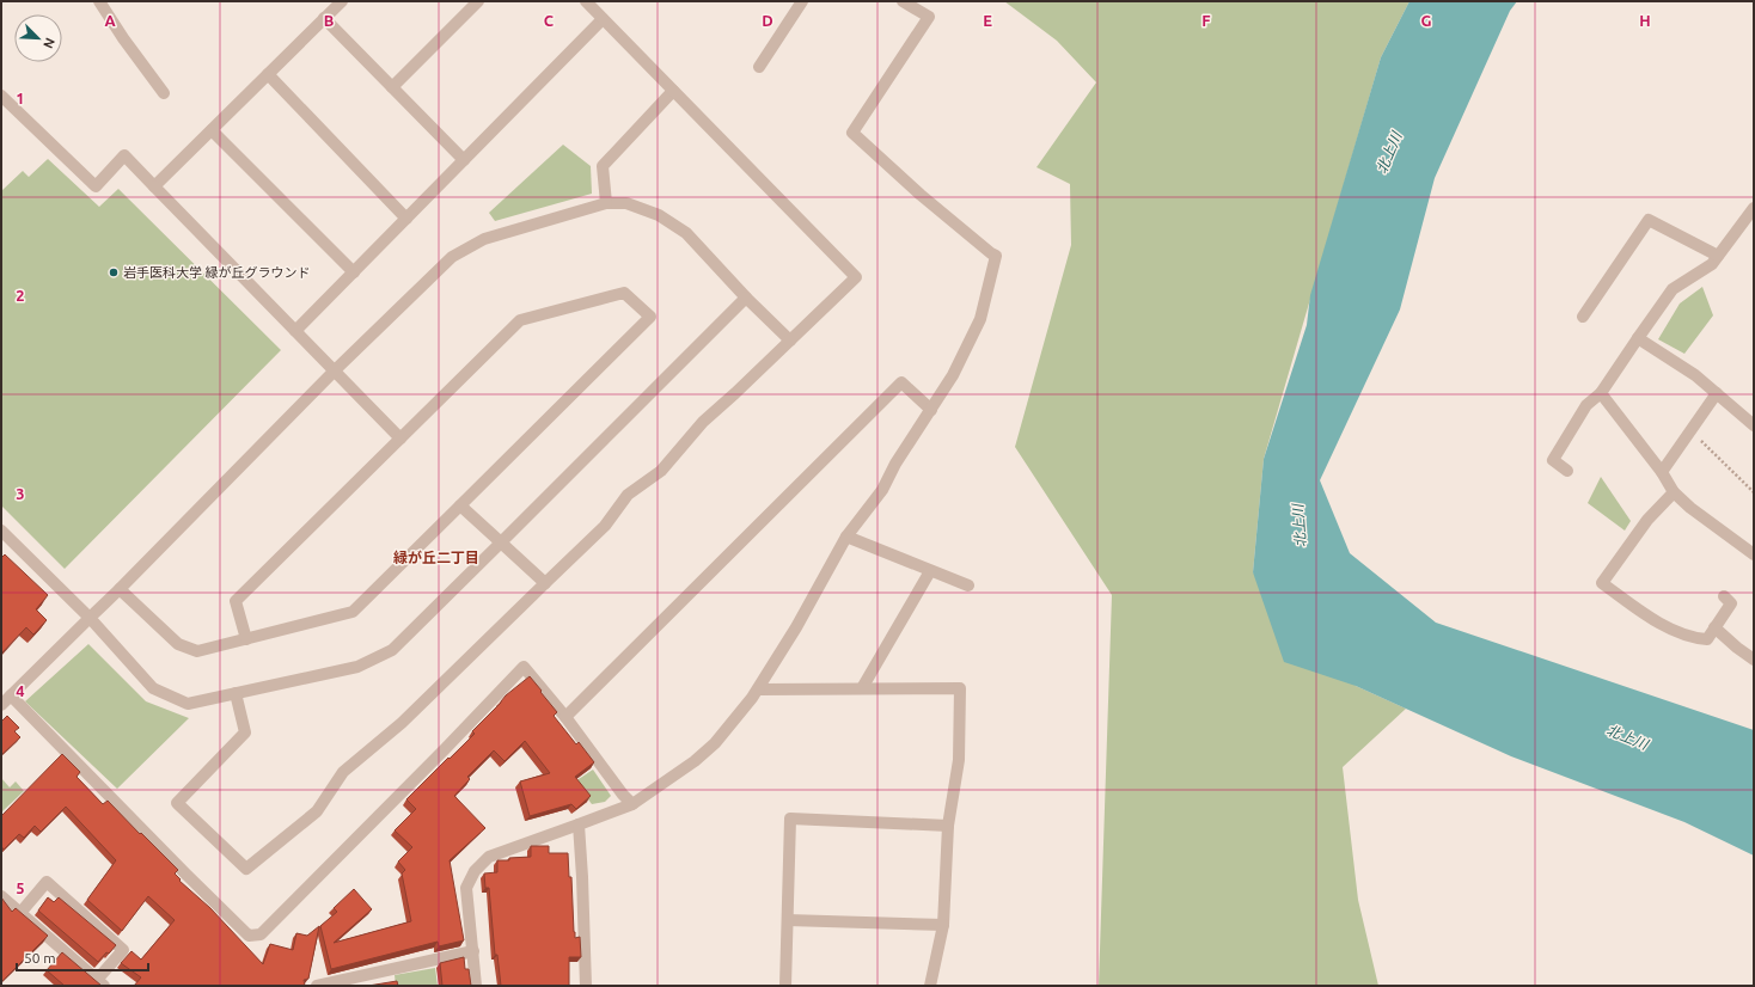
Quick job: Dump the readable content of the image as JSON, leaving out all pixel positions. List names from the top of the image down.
{
  "districts": ["緑が丘二丁目"],
  "water": ["北上川"],
  "places": ["岩手医科大学 緑が丘グラウンド"],
  "scale_bar": "50 m",
  "north": "bottom right",
  "grid": {
    "columns": [
      "A",
      "B",
      "C",
      "D",
      "E",
      "F",
      "G",
      "H"
    ],
    "rows": [
      "1",
      "2",
      "3",
      "4",
      "5"
    ]
  }
}
